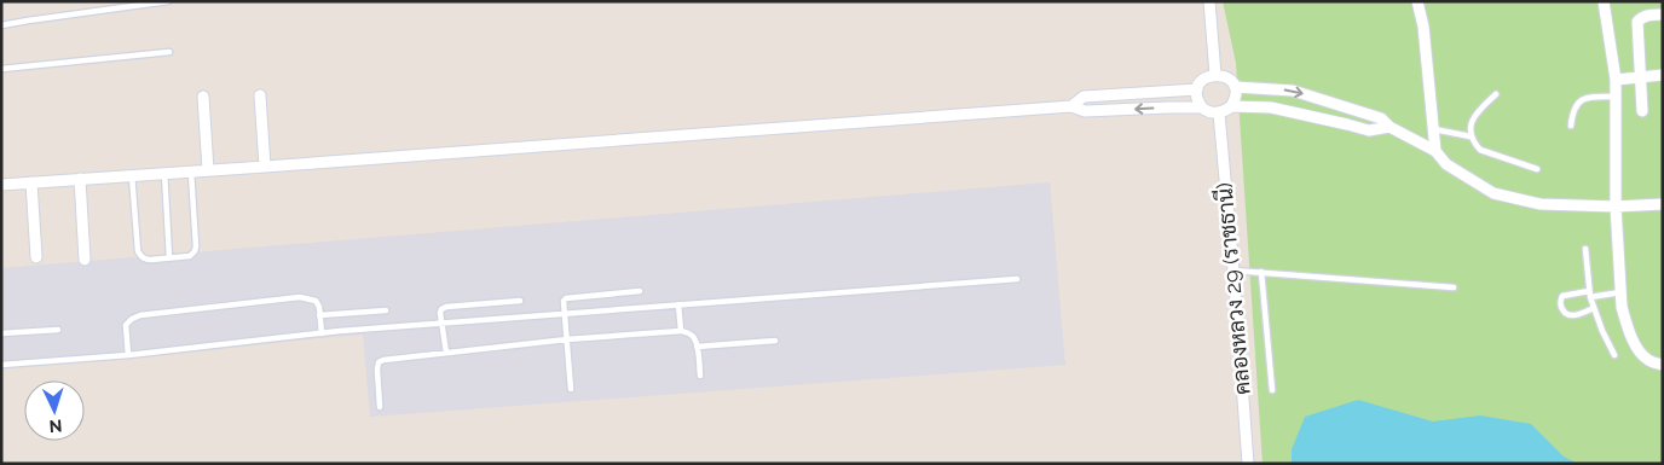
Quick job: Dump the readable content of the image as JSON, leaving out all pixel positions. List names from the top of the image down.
{
  "streets": {
    "street": ["คลองหลวง 29 (ราชธานี)"]
  },
  "north": "bottom"
}
